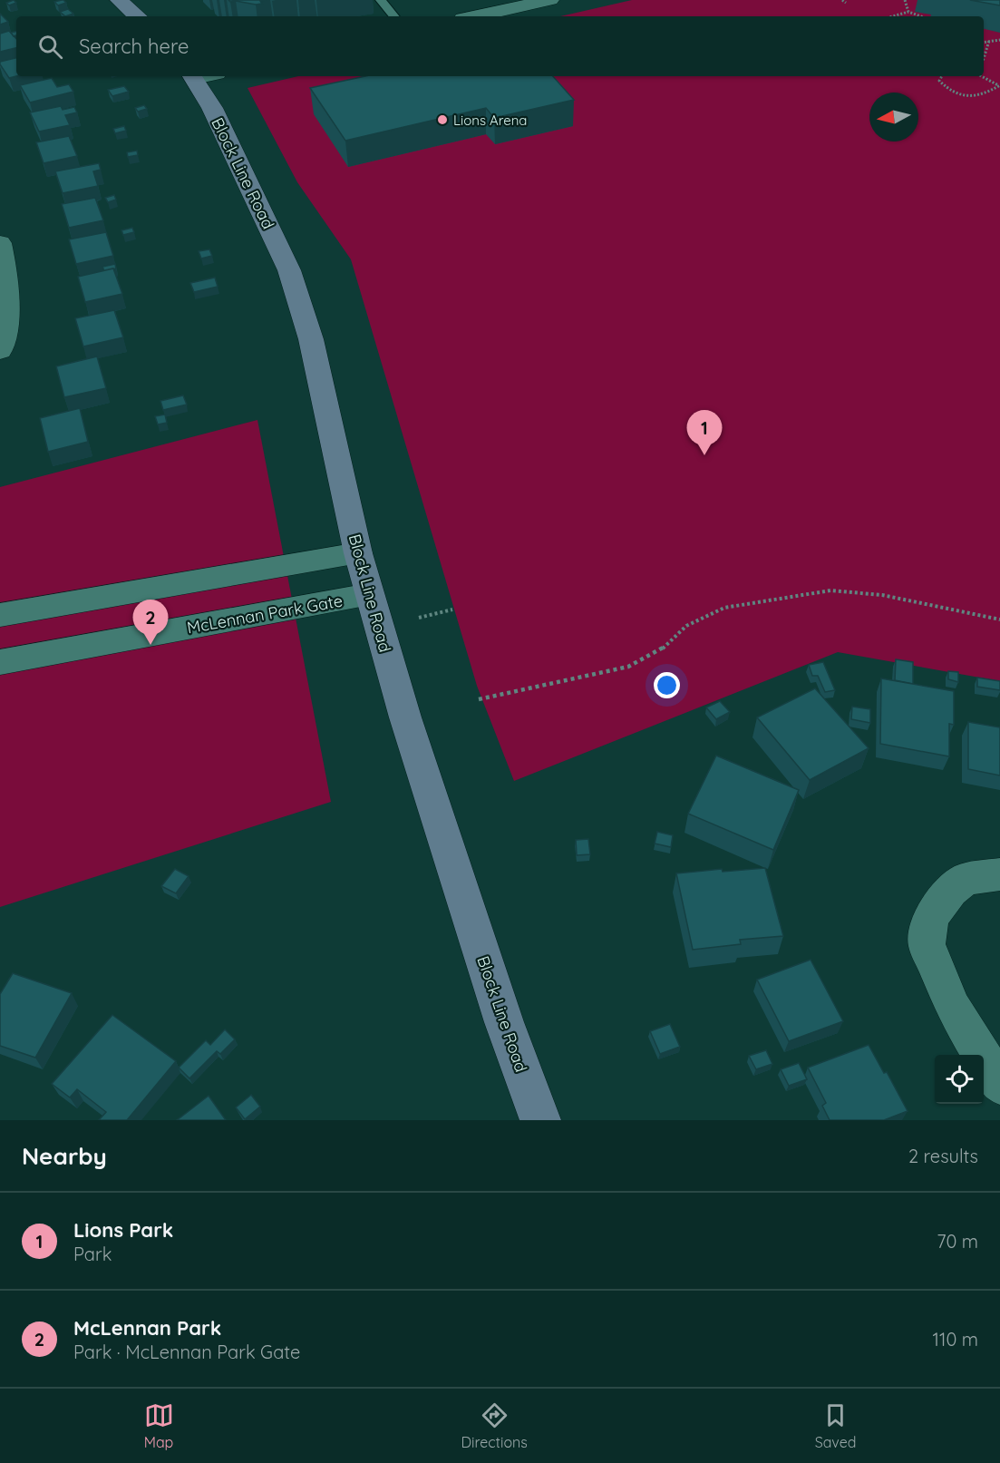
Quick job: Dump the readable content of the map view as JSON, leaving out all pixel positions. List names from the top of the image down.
{
  "streets": {
    "street": ["Block Line Road", "McLennan Park Gate"]
  },
  "crossings": [
    ["Block Line Road", "McLennan Park Gate"]
  ],
  "places": ["Lions Arena"],
  "north": "left",
  "page": {
    "search": "Search here",
    "pins": ["1", "2"],
    "heading": ["Nearby", "2 results"],
    "list": [
      {
        "mark": "1",
        "name": "Lions Park",
        "note": "Park",
        "value": "70 m"
      },
      {
        "mark": "2",
        "name": "McLennan Park",
        "note": "Park · McLennan Park Gate",
        "value": "110 m"
      }
    ],
    "nav": ["Map", "Directions", "Saved"]
  }
}
